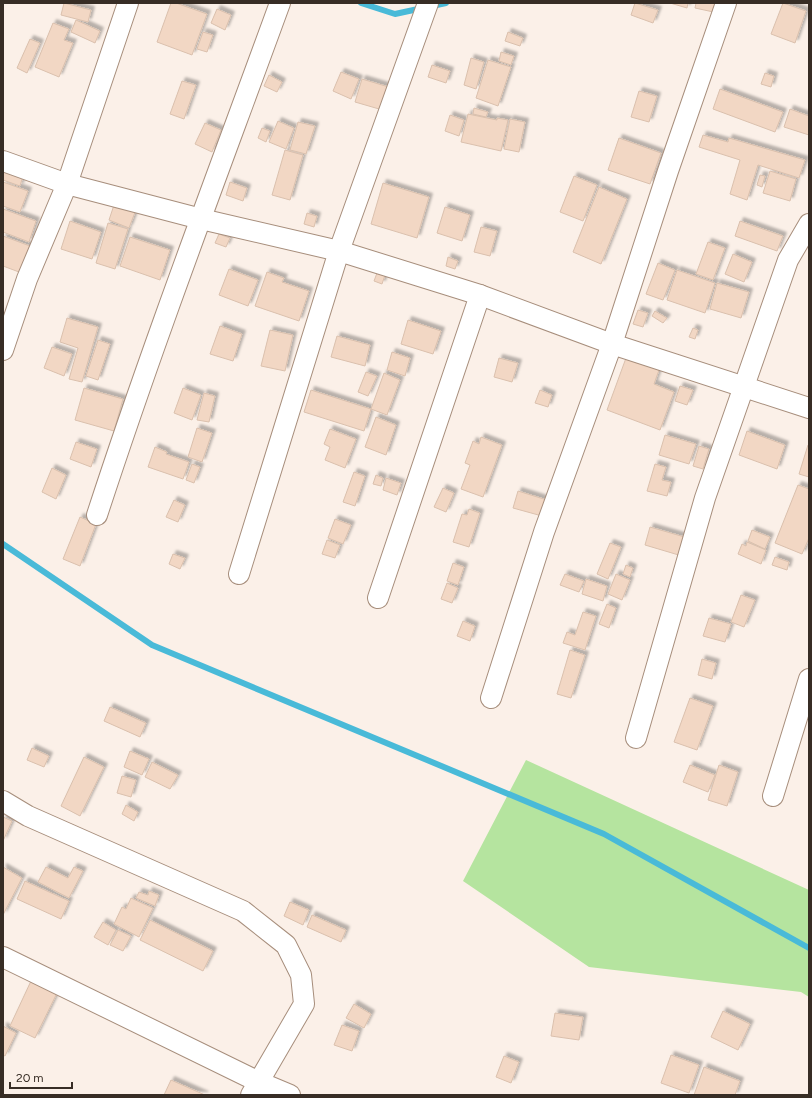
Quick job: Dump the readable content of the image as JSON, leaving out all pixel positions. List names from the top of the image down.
{
  "scale_bar": "20 m"
}
